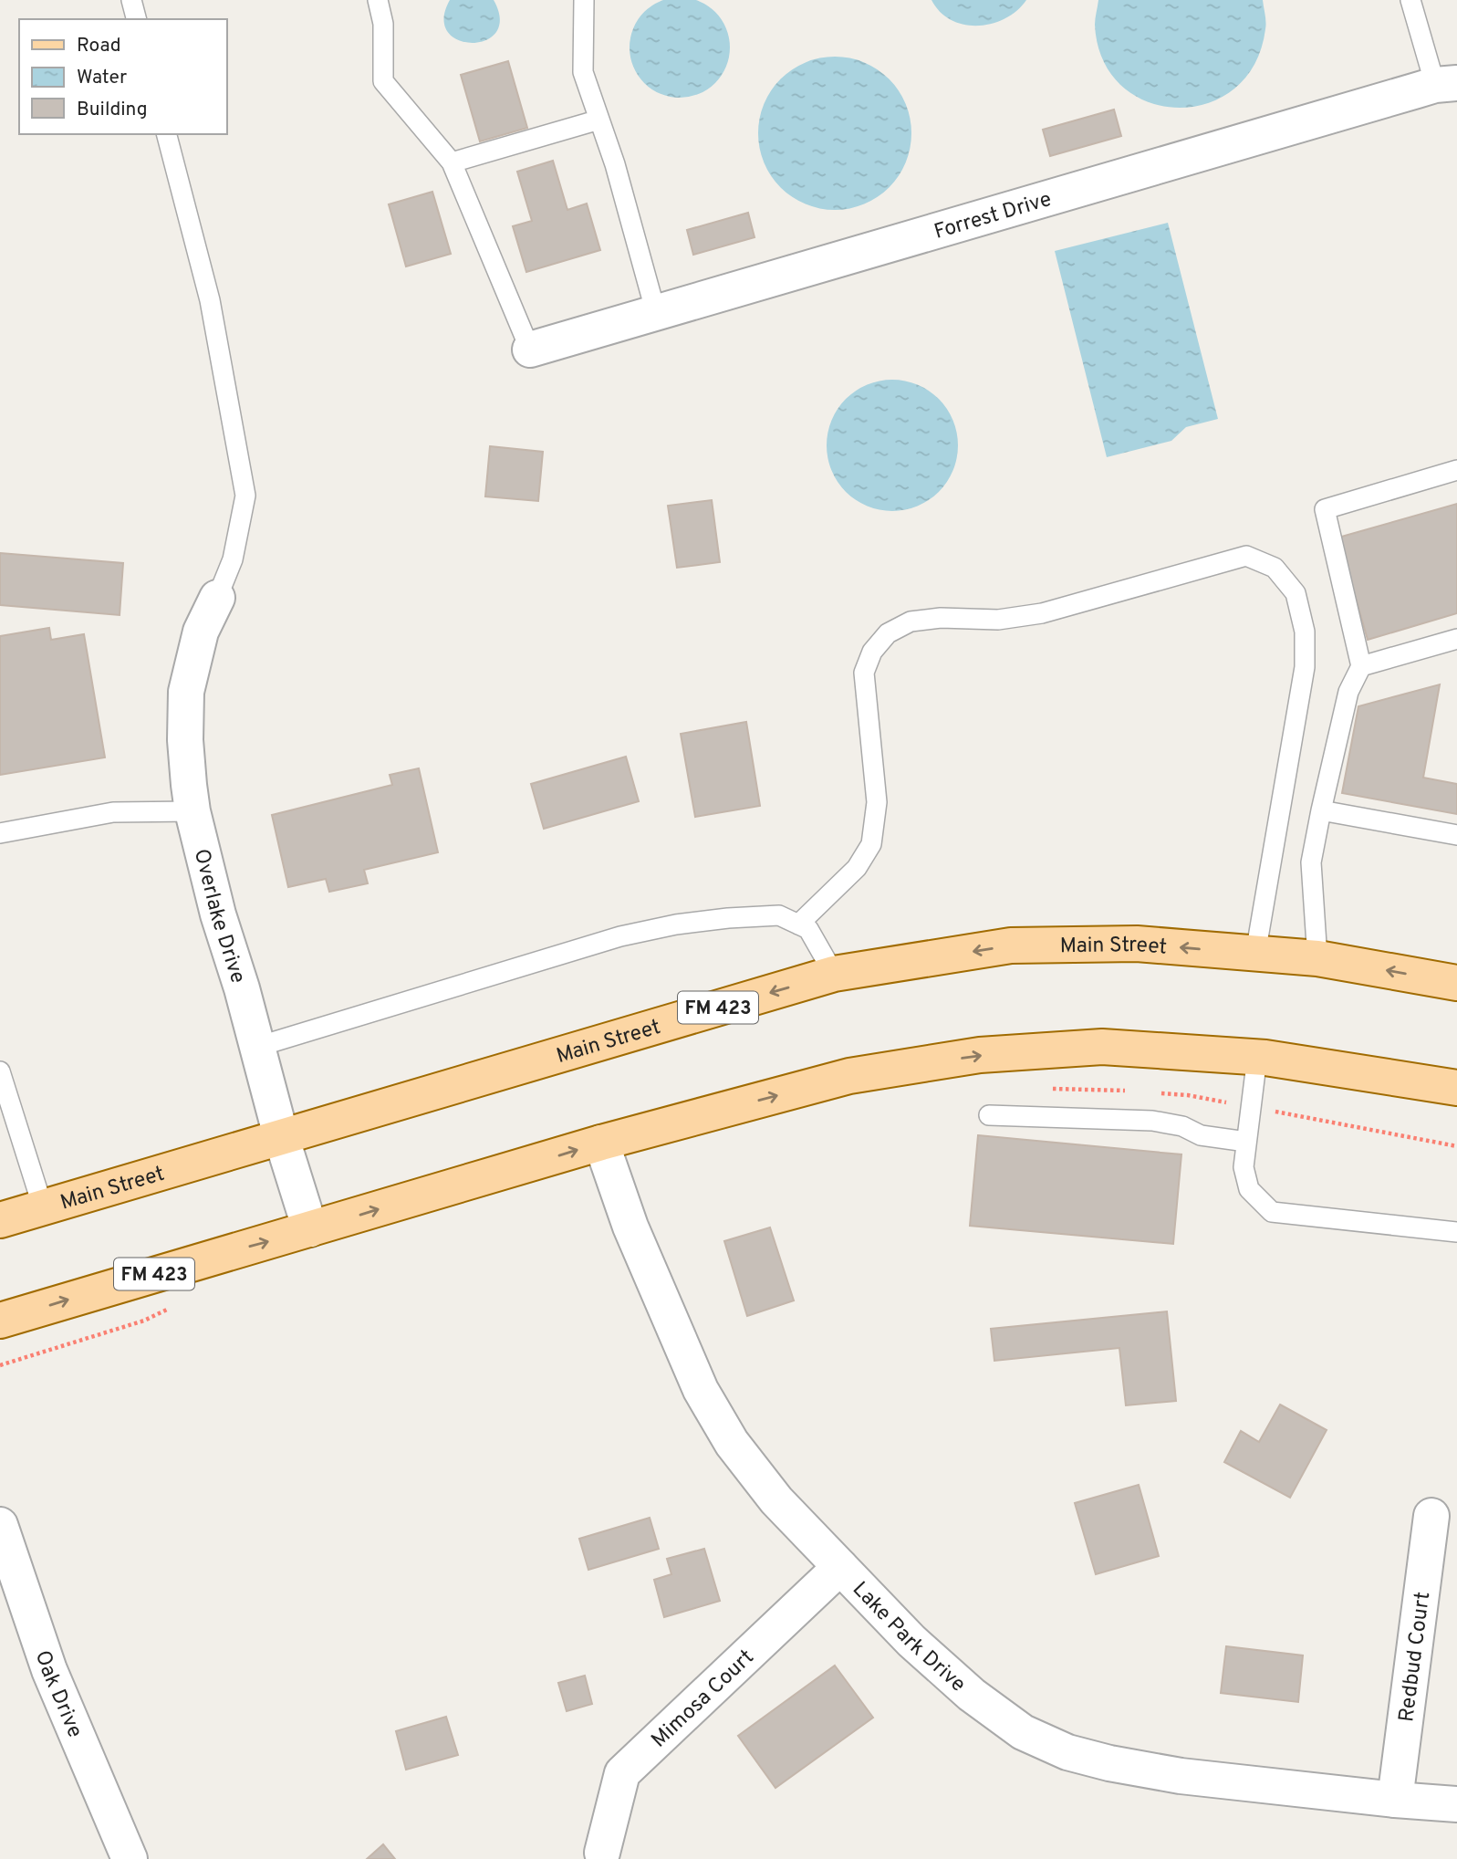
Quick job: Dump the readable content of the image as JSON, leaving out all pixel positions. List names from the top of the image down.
{
  "streets": {
    "main road": ["Main Street", "FM 423"],
    "street": [
      "Forrest Drive",
      "Overlake Drive",
      "Lake Park Drive",
      "Redbud Court",
      "Oak Drive",
      "Mimosa Court"
    ]
  },
  "crossings": [
    ["Overlake Drive", "Main Street"],
    ["Overlake Drive", "FM 423"],
    ["FM 423", "Lake Park Drive"],
    ["Lake Park Drive", "Redbud Court"],
    ["Lake Park Drive", "Mimosa Court"]
  ],
  "legend": ["Road", "Water", "Building"]
}
